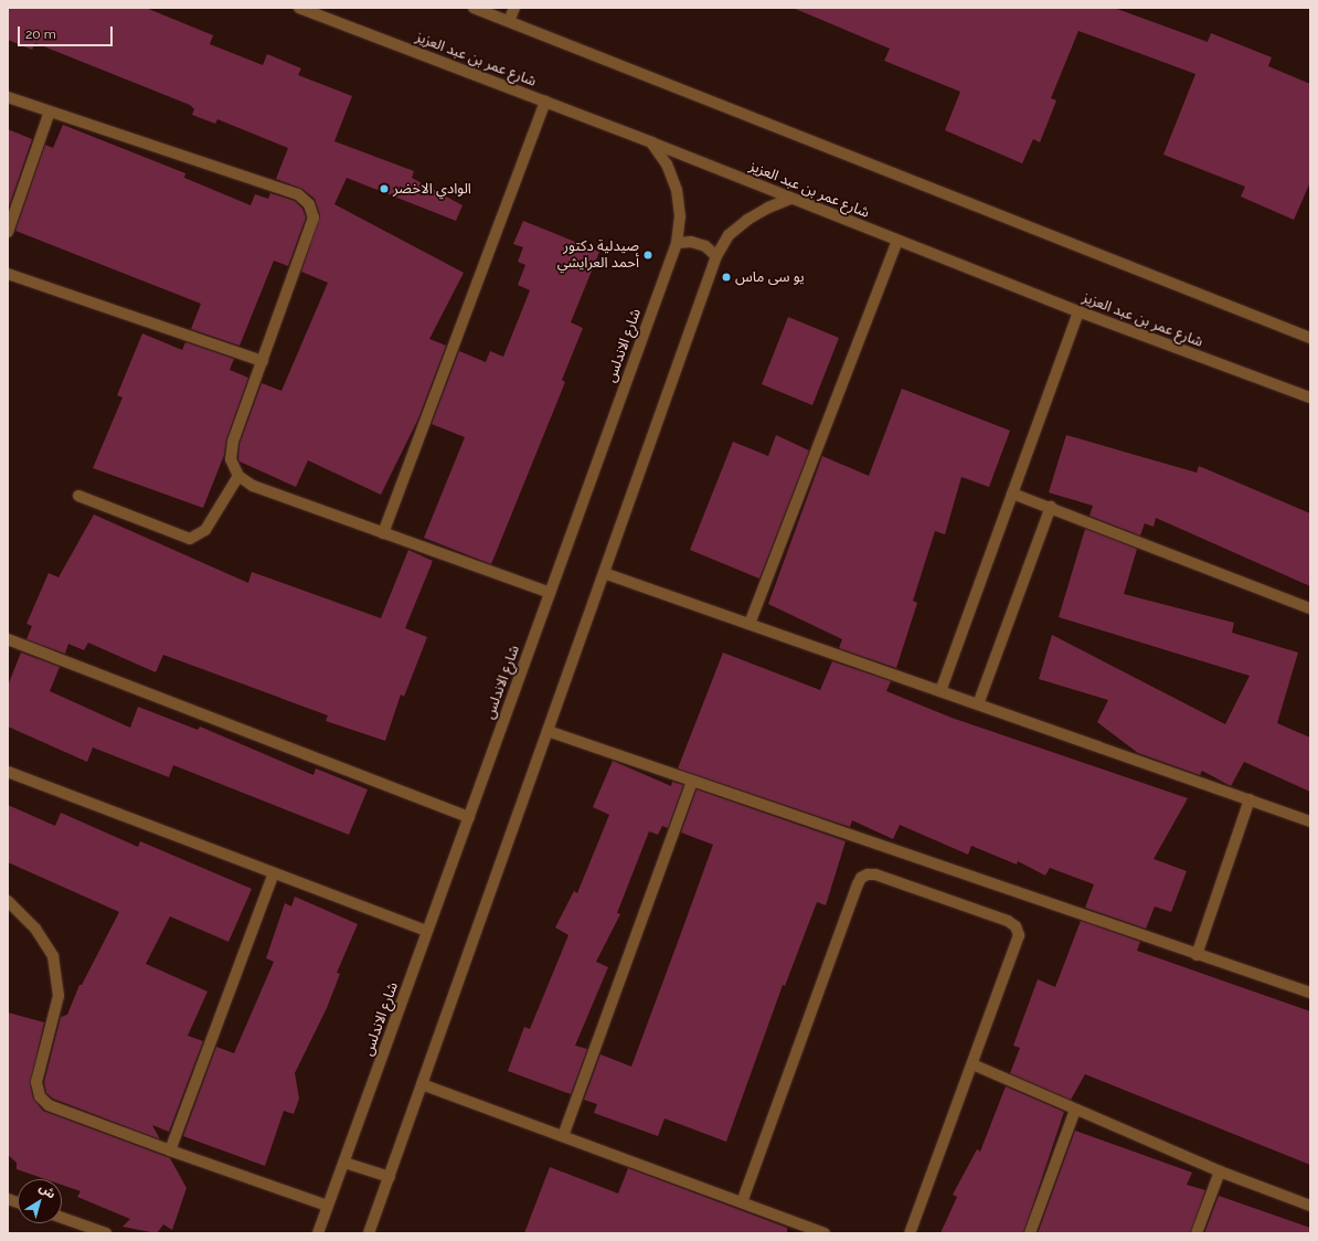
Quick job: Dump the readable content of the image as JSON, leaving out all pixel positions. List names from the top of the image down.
{
  "streets": {
    "street": ["شارع عمر بن عبد العزيز", "شارع الاندلس"]
  },
  "crossings": [
    ["شارع عمر بن عبد العزيز", "شارع الاندلس"]
  ],
  "places": ["الوادي الاخضر", "صيدلية دكتور أحمد العرايشي", "يو سى ماس"],
  "scale_bar": "20 m",
  "north": "top right"
}
